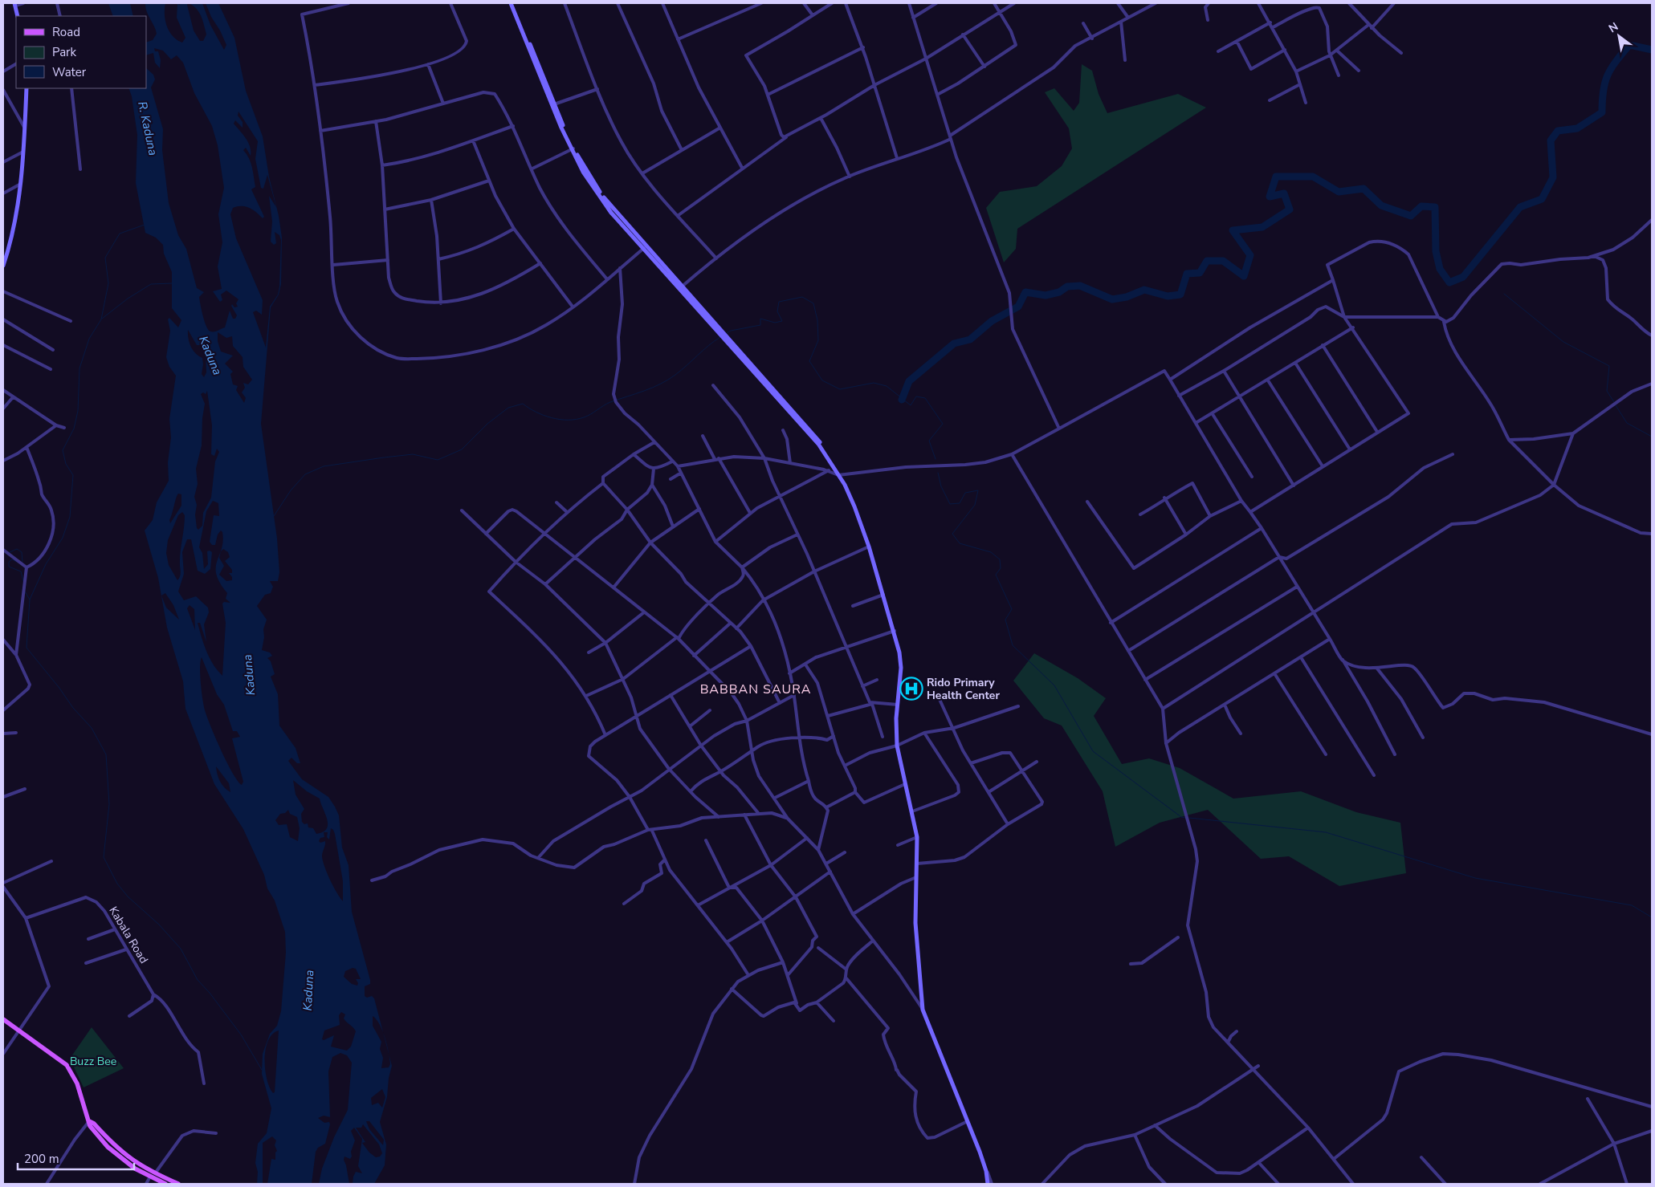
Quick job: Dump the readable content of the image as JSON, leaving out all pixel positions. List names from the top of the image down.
{
  "streets": {
    "street": ["Kabala Road"]
  },
  "districts": ["BABBAN SAURA"],
  "water": ["R. Kaduna", "Kaduna"],
  "parks": ["Buzz Bee"],
  "places": {
    "hospital": ["Rido Primary Health Center"]
  },
  "legend": ["Road", "Park", "Water"],
  "scale_bar": "200 m",
  "north": "top left"
}
